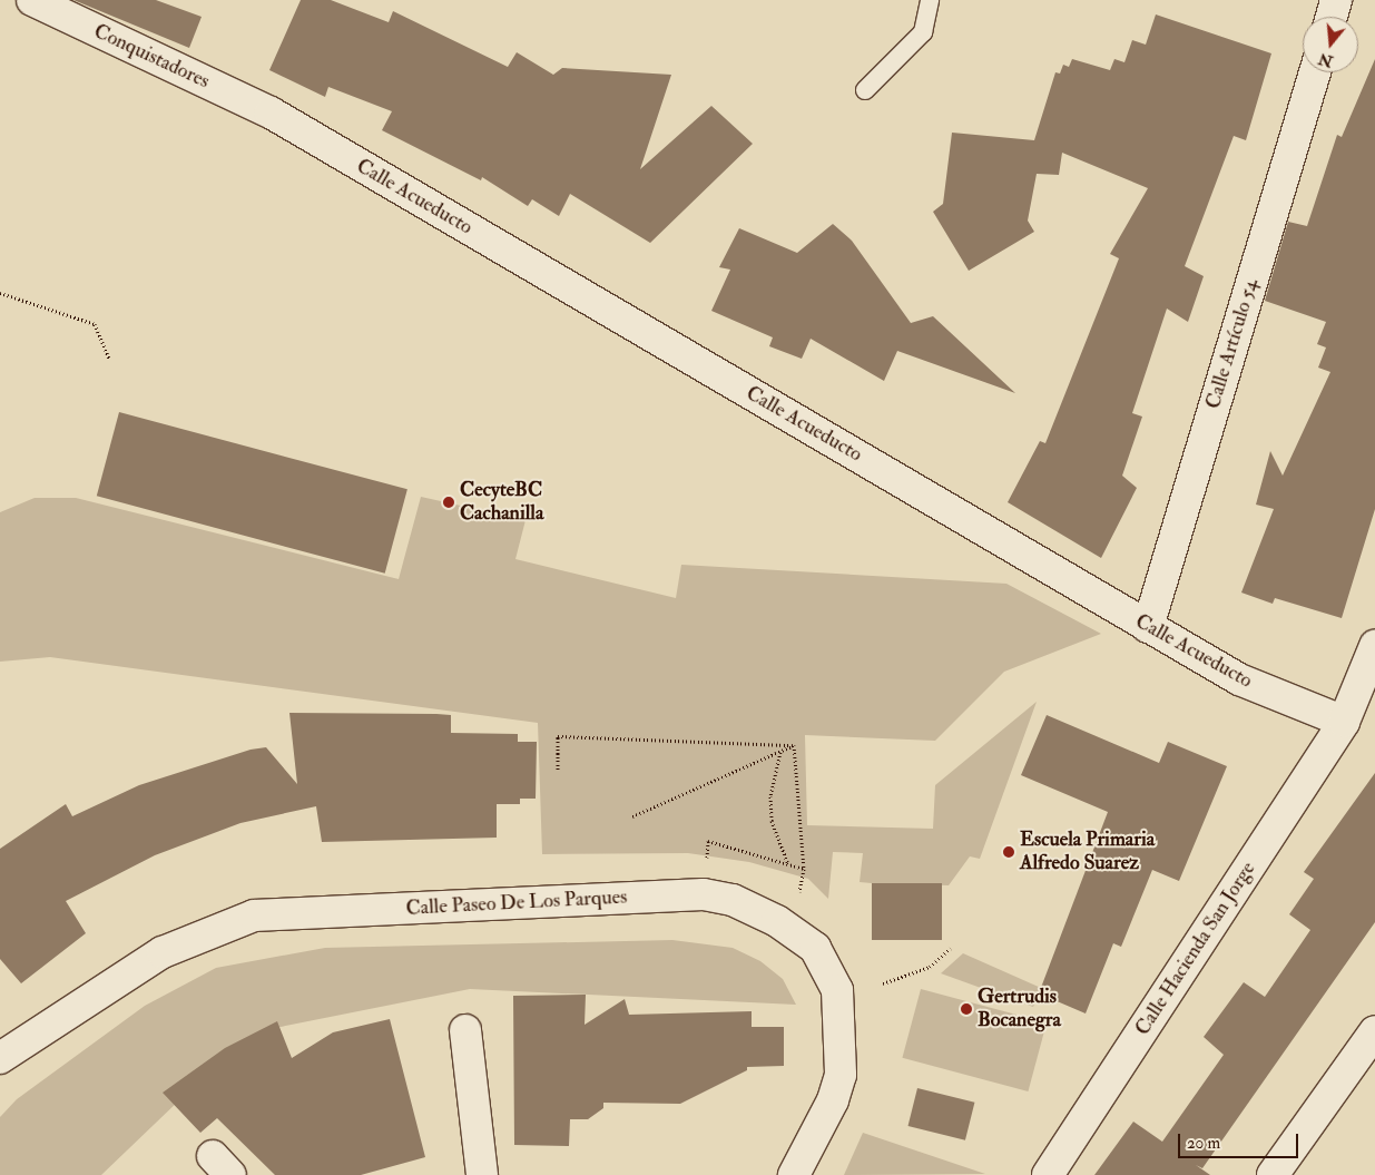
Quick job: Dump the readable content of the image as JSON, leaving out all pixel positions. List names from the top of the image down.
{
  "streets": {
    "street": [
      "Conquistadores",
      "Calle Acueducto",
      "Calle Artículo 54",
      "Calle Paseo De Los Parques",
      "Calle Hacienda San Jorge"
    ]
  },
  "crossings": [
    ["Conquistadores", "Calle Acueducto"],
    ["Calle Acueducto", "Calle Artículo 54"],
    ["Calle Acueducto", "Calle Hacienda San Jorge"]
  ],
  "places": ["CecyteBC Cachanilla", "Escuela Primaria Alfredo Suarez", "Gertrudis Bocanegra"],
  "scale_bar": "20 m",
  "north": "bottom"
}
